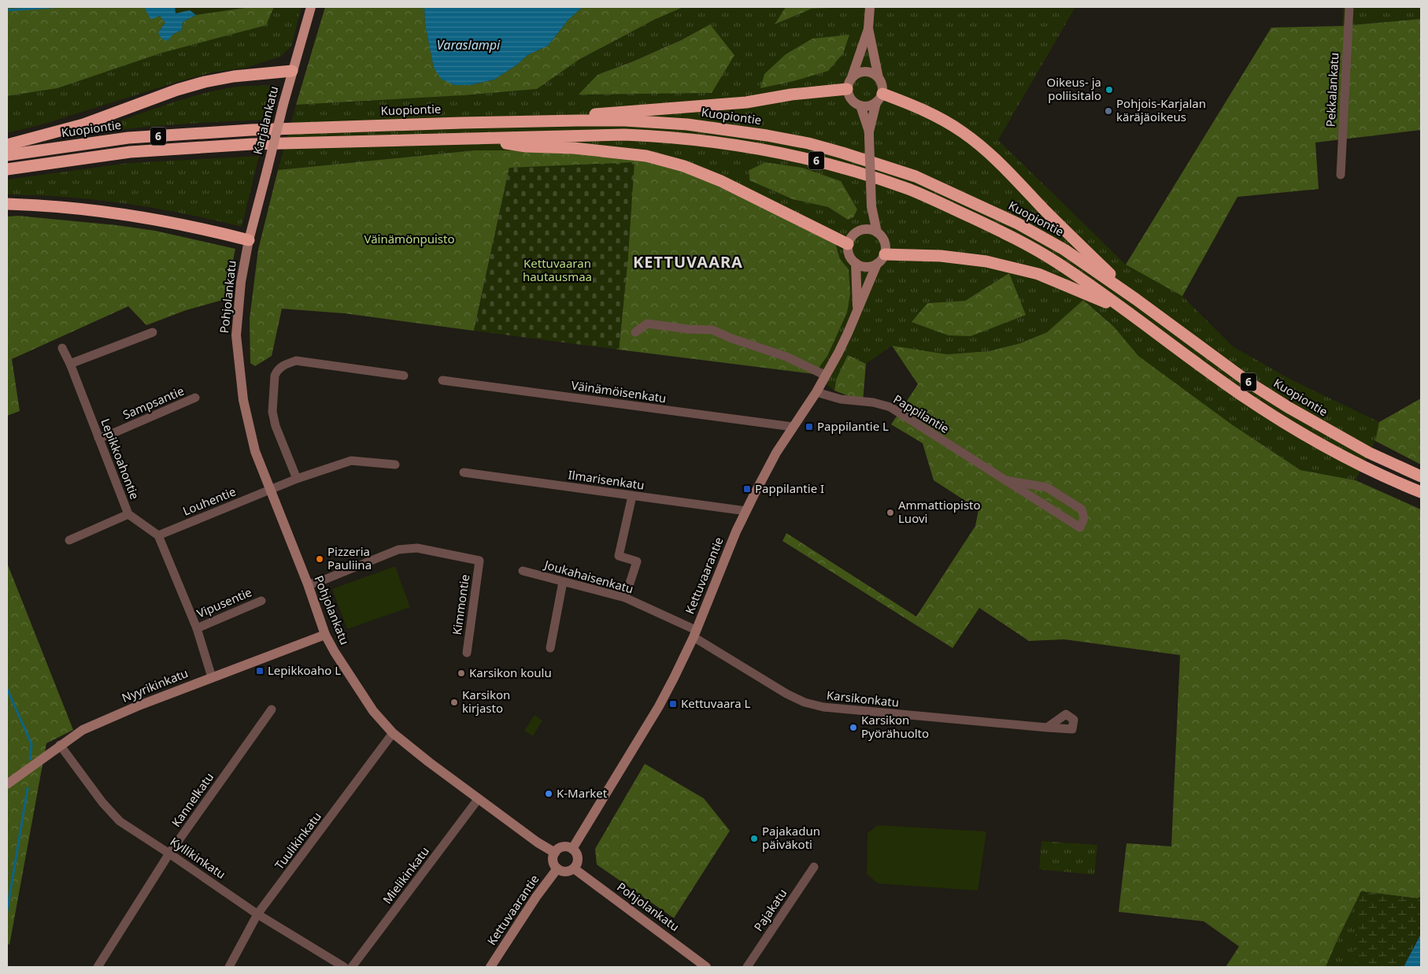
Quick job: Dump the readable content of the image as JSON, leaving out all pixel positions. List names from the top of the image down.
{
  "streets": {
    "highway": ["Kuopiontie", "6"],
    "main road": ["Karjalankatu"],
    "street": [
      "Pekkalankatu",
      "Pohjolankatu",
      "Väinämöisenkatu",
      "Sampsantie",
      "Pappilantie",
      "Lepikkoahontie",
      "Ilmarisenkatu",
      "Louhentie",
      "Kettuvaarantie",
      "Joukahaisenkatu",
      "Vipusentie",
      "Kimmontie",
      "Nyyrikinkatu",
      "Karsikonkatu",
      "Kannelkatu",
      "Tuulikinkatu",
      "Kyllikinkatu",
      "Mielikinkatu",
      "Pajakatu"
    ]
  },
  "crossings": [
    ["Karjalankatu", "Pohjolankatu"],
    ["Pohjolankatu", "Louhentie"],
    ["Pohjolankatu", "Kettuvaarantie"],
    ["Pohjolankatu", "Kimmontie"],
    ["Pohjolankatu", "Nyyrikinkatu"],
    ["Pohjolankatu", "Tuulikinkatu"],
    ["Pohjolankatu", "Mielikinkatu"],
    ["Väinämöisenkatu", "Kettuvaarantie"],
    ["Sampsantie", "Lepikkoahontie"],
    ["Pappilantie", "Kettuvaarantie"],
    ["Lepikkoahontie", "Louhentie"],
    ["Ilmarisenkatu", "Kettuvaarantie"],
    ["Kettuvaarantie", "Joukahaisenkatu"],
    ["Kettuvaarantie", "Karsikonkatu"],
    ["Joukahaisenkatu", "Karsikonkatu"],
    ["Nyyrikinkatu", "Kyllikinkatu"],
    ["Kannelkatu", "Kyllikinkatu"],
    ["Tuulikinkatu", "Kyllikinkatu"]
  ],
  "districts": ["KETTUVAARA"],
  "water": ["Varaslampi"],
  "parks": ["Väinämönpuisto", "Kettuvaaran hautausmaa"],
  "places": {
    "other": [
      "Oikeus- ja poliisitalo",
      "Pohjois-Karjalan käräjäoikeus",
      "Ammattiopisto Luovi",
      "Pizzeria Pauliina",
      "Karsikon koulu",
      "Karsikon kirjasto",
      "Karsikon Pyörähuolto",
      "K-Market",
      "Pajakadun päiväkoti"
    ],
    "transit": [
      "Pappilantie L",
      "Pappilantie I",
      "Lepikkoaho L",
      "Kettuvaara L"
    ]
  }
}
